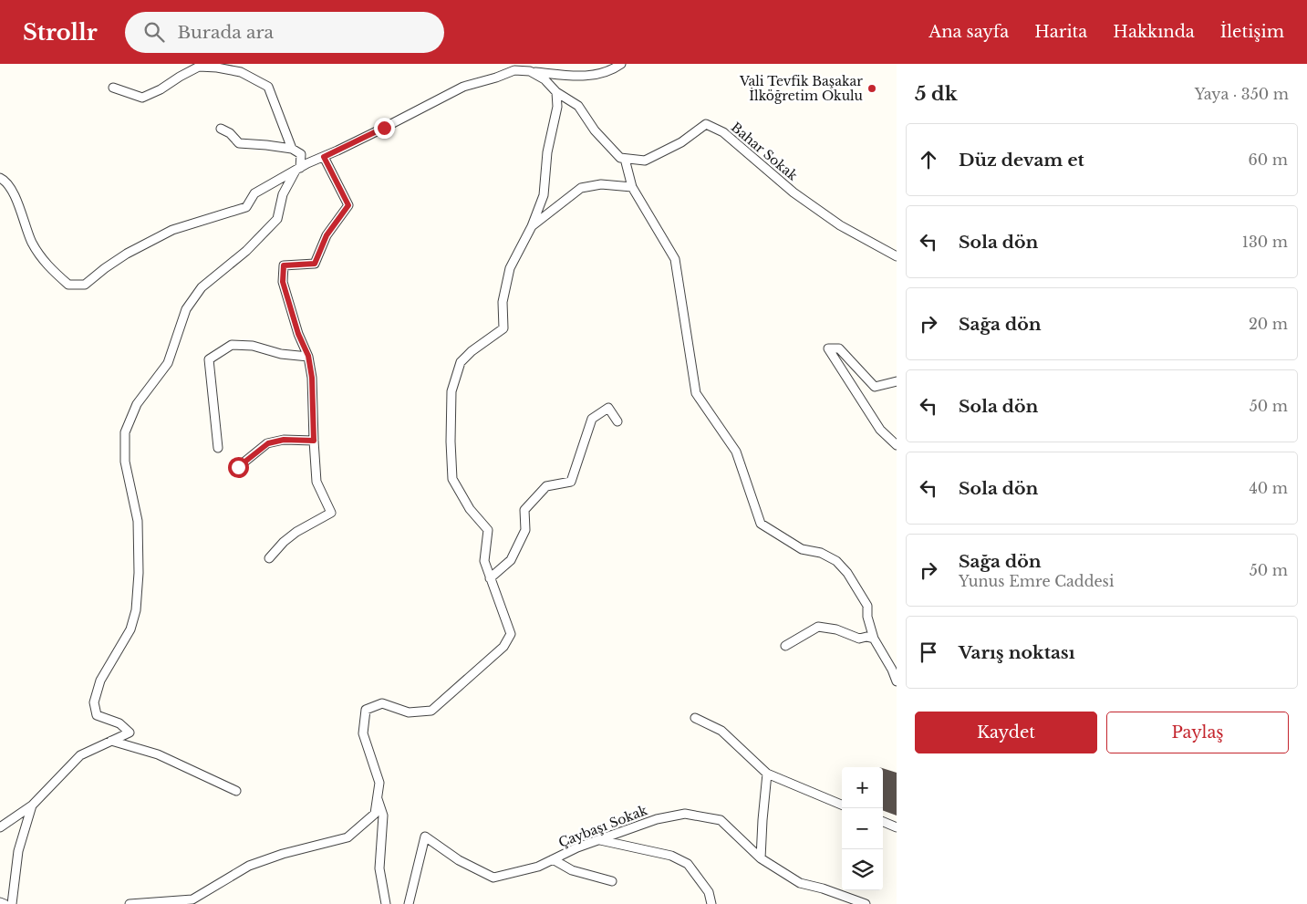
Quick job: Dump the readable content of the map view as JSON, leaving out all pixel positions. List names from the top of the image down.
{
  "streets": {
    "street": ["Bahar Sokak", "Çaybaşı Sokak"]
  },
  "places": ["Vali Tevfik Başakar İlköğretim Okulu"],
  "page": {
    "header": "Strollr",
    "search": "Burada ara",
    "nav": [
      "Ana sayfa",
      "Harita",
      "Hakkında",
      "İletişim"
    ],
    "heading": ["5 dk", "Yaya · 350 m"],
    "list": [
      ["Düz devam et", "60 m"],
      ["Sola dön", "130 m"],
      ["Sağa dön", "20 m"],
      ["Sola dön", "50 m"],
      ["Sola dön", "40 m"],
      ["Sağa dön", "Yunus Emre Caddesi", "50 m"],
      "Varış noktası"
    ],
    "buttons": ["Kaydet", "Paylaş"],
    "map_buttons": ["+", "−"]
  }
}
